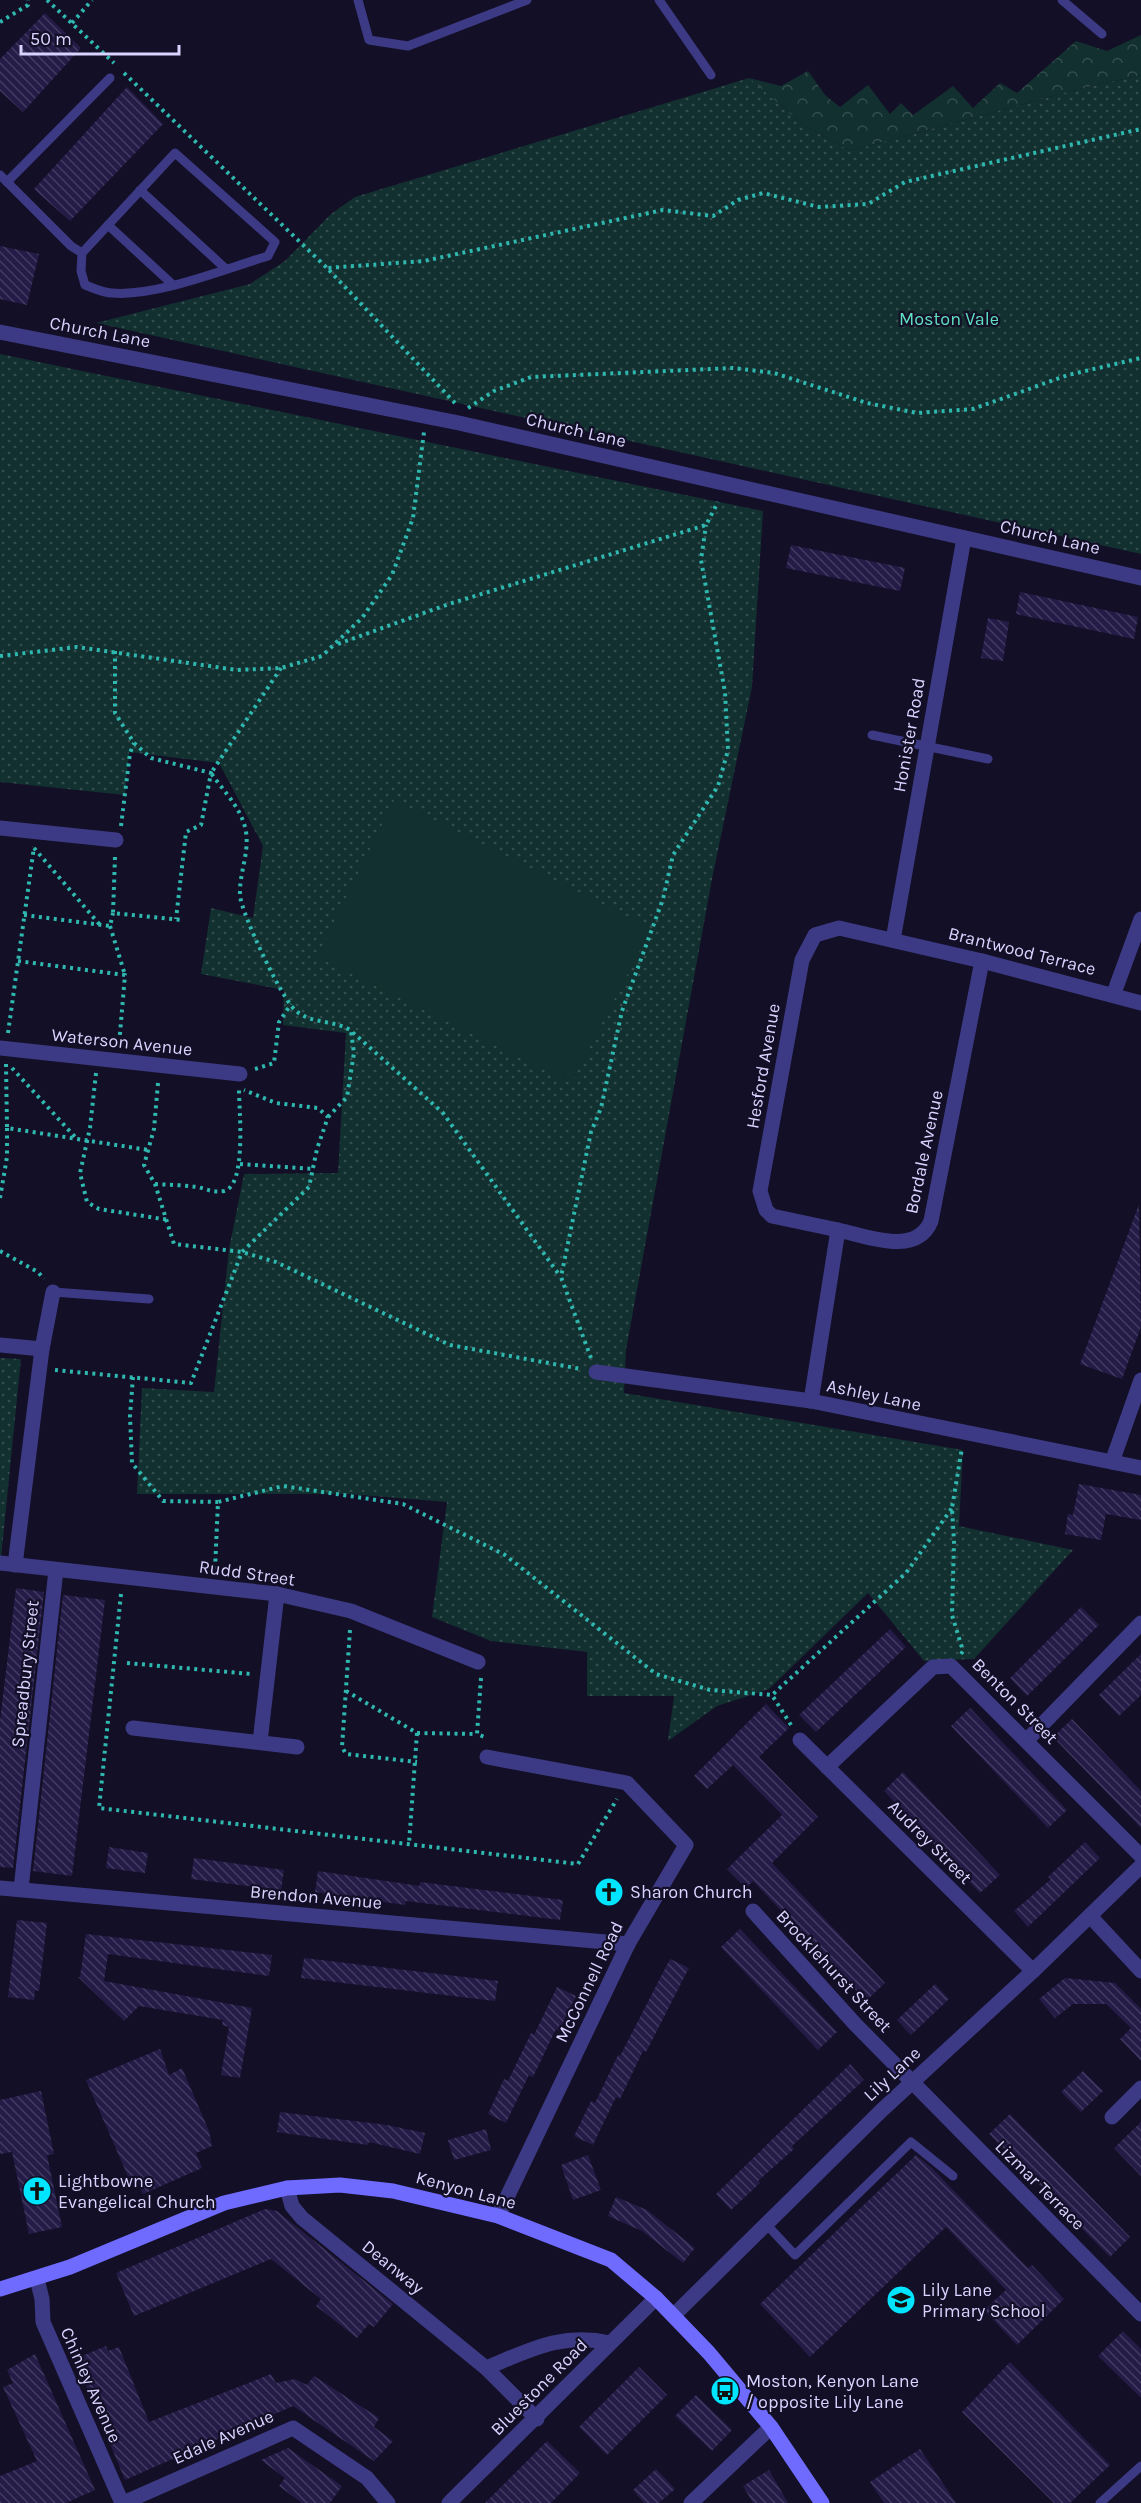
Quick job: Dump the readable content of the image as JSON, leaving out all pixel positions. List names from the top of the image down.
{
  "streets": {
    "street": [
      "Church Lane",
      "Honister Road",
      "Brantwood Terrace",
      "Waterson Avenue",
      "Hesford Avenue",
      "Bordale Avenue",
      "Ashley Lane",
      "Rudd Street",
      "Spreadbury Street",
      "Benton Street",
      "Audrey Street",
      "Brendon Avenue",
      "Brocklehurst Street",
      "McConnell Road",
      "Lily Lane",
      "Lizmar Terrace",
      "Kenyon Lane",
      "Deanway",
      "Chinley Avenue",
      "Bluestone Road",
      "Edale Avenue"
    ]
  },
  "crossings": [
    ["Church Lane", "Honister Road"],
    ["Honister Road", "Brantwood Terrace"],
    ["Honister Road", "Hesford Avenue"],
    ["Brantwood Terrace", "Hesford Avenue"],
    ["Brantwood Terrace", "Bordale Avenue"],
    ["Hesford Avenue", "Bordale Avenue"],
    ["Rudd Street", "Spreadbury Street"],
    ["Spreadbury Street", "Brendon Avenue"],
    ["Benton Street", "Audrey Street"],
    ["Audrey Street", "Lily Lane"],
    ["Brendon Avenue", "McConnell Road"],
    ["Brocklehurst Street", "Lily Lane"],
    ["Brocklehurst Street", "Lizmar Terrace"],
    ["McConnell Road", "Kenyon Lane"],
    ["Lily Lane", "Lizmar Terrace"],
    ["Lily Lane", "Kenyon Lane"],
    ["Kenyon Lane", "Deanway"],
    ["Kenyon Lane", "Chinley Avenue"],
    ["Kenyon Lane", "Bluestone Road"],
    ["Deanway", "Bluestone Road"],
    ["Chinley Avenue", "Edale Avenue"]
  ],
  "parks": ["Moston Vale"],
  "places": {
    "church": ["Sharon Church", "Lightbowne Evangelical Church"],
    "school or university": ["Lily Lane Primary School"],
    "bus stop": ["Moston, Kenyon Lane / opposite Lily Lane"]
  },
  "scale_bar": "50 m"
}
